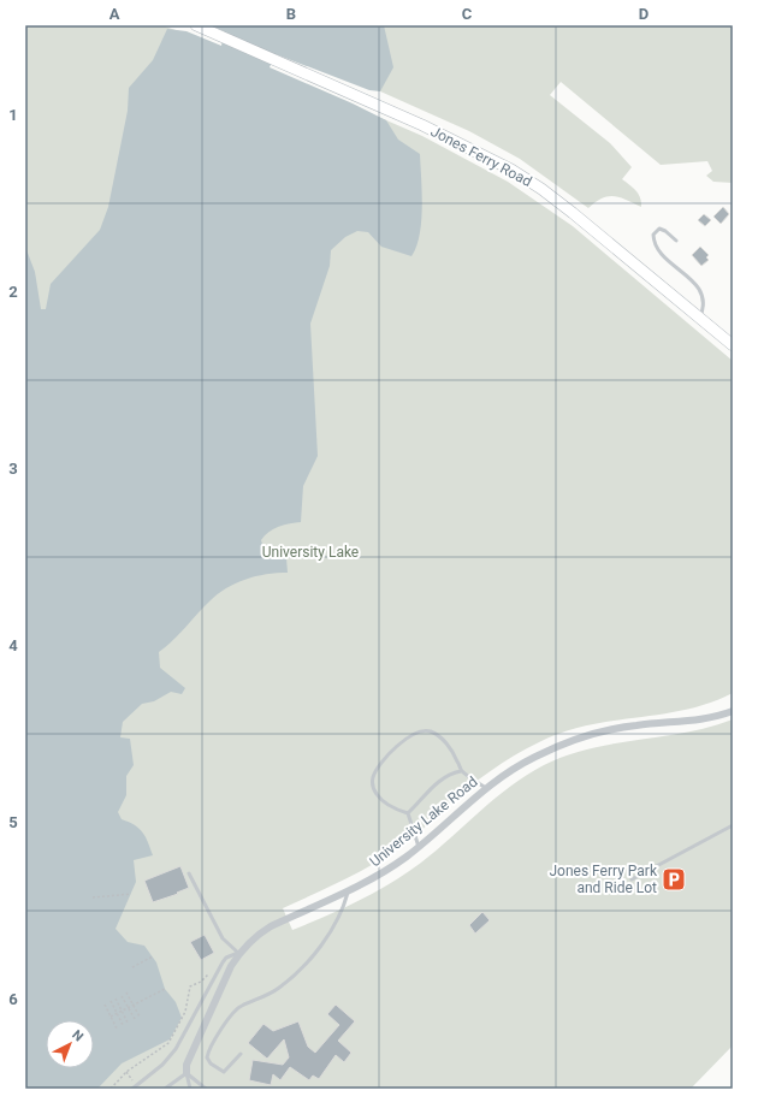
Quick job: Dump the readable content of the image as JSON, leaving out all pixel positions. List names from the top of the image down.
{
  "streets": {
    "street": ["Jones Ferry Road", "University Lake Road"]
  },
  "parks": ["University Lake"],
  "places": {
    "parking": ["Jones Ferry Park and Ride Lot"]
  },
  "north": "top right",
  "grid": {
    "columns": [
      "A",
      "B",
      "C",
      "D"
    ],
    "rows": [
      "1",
      "2",
      "3",
      "4",
      "5",
      "6"
    ]
  }
}
